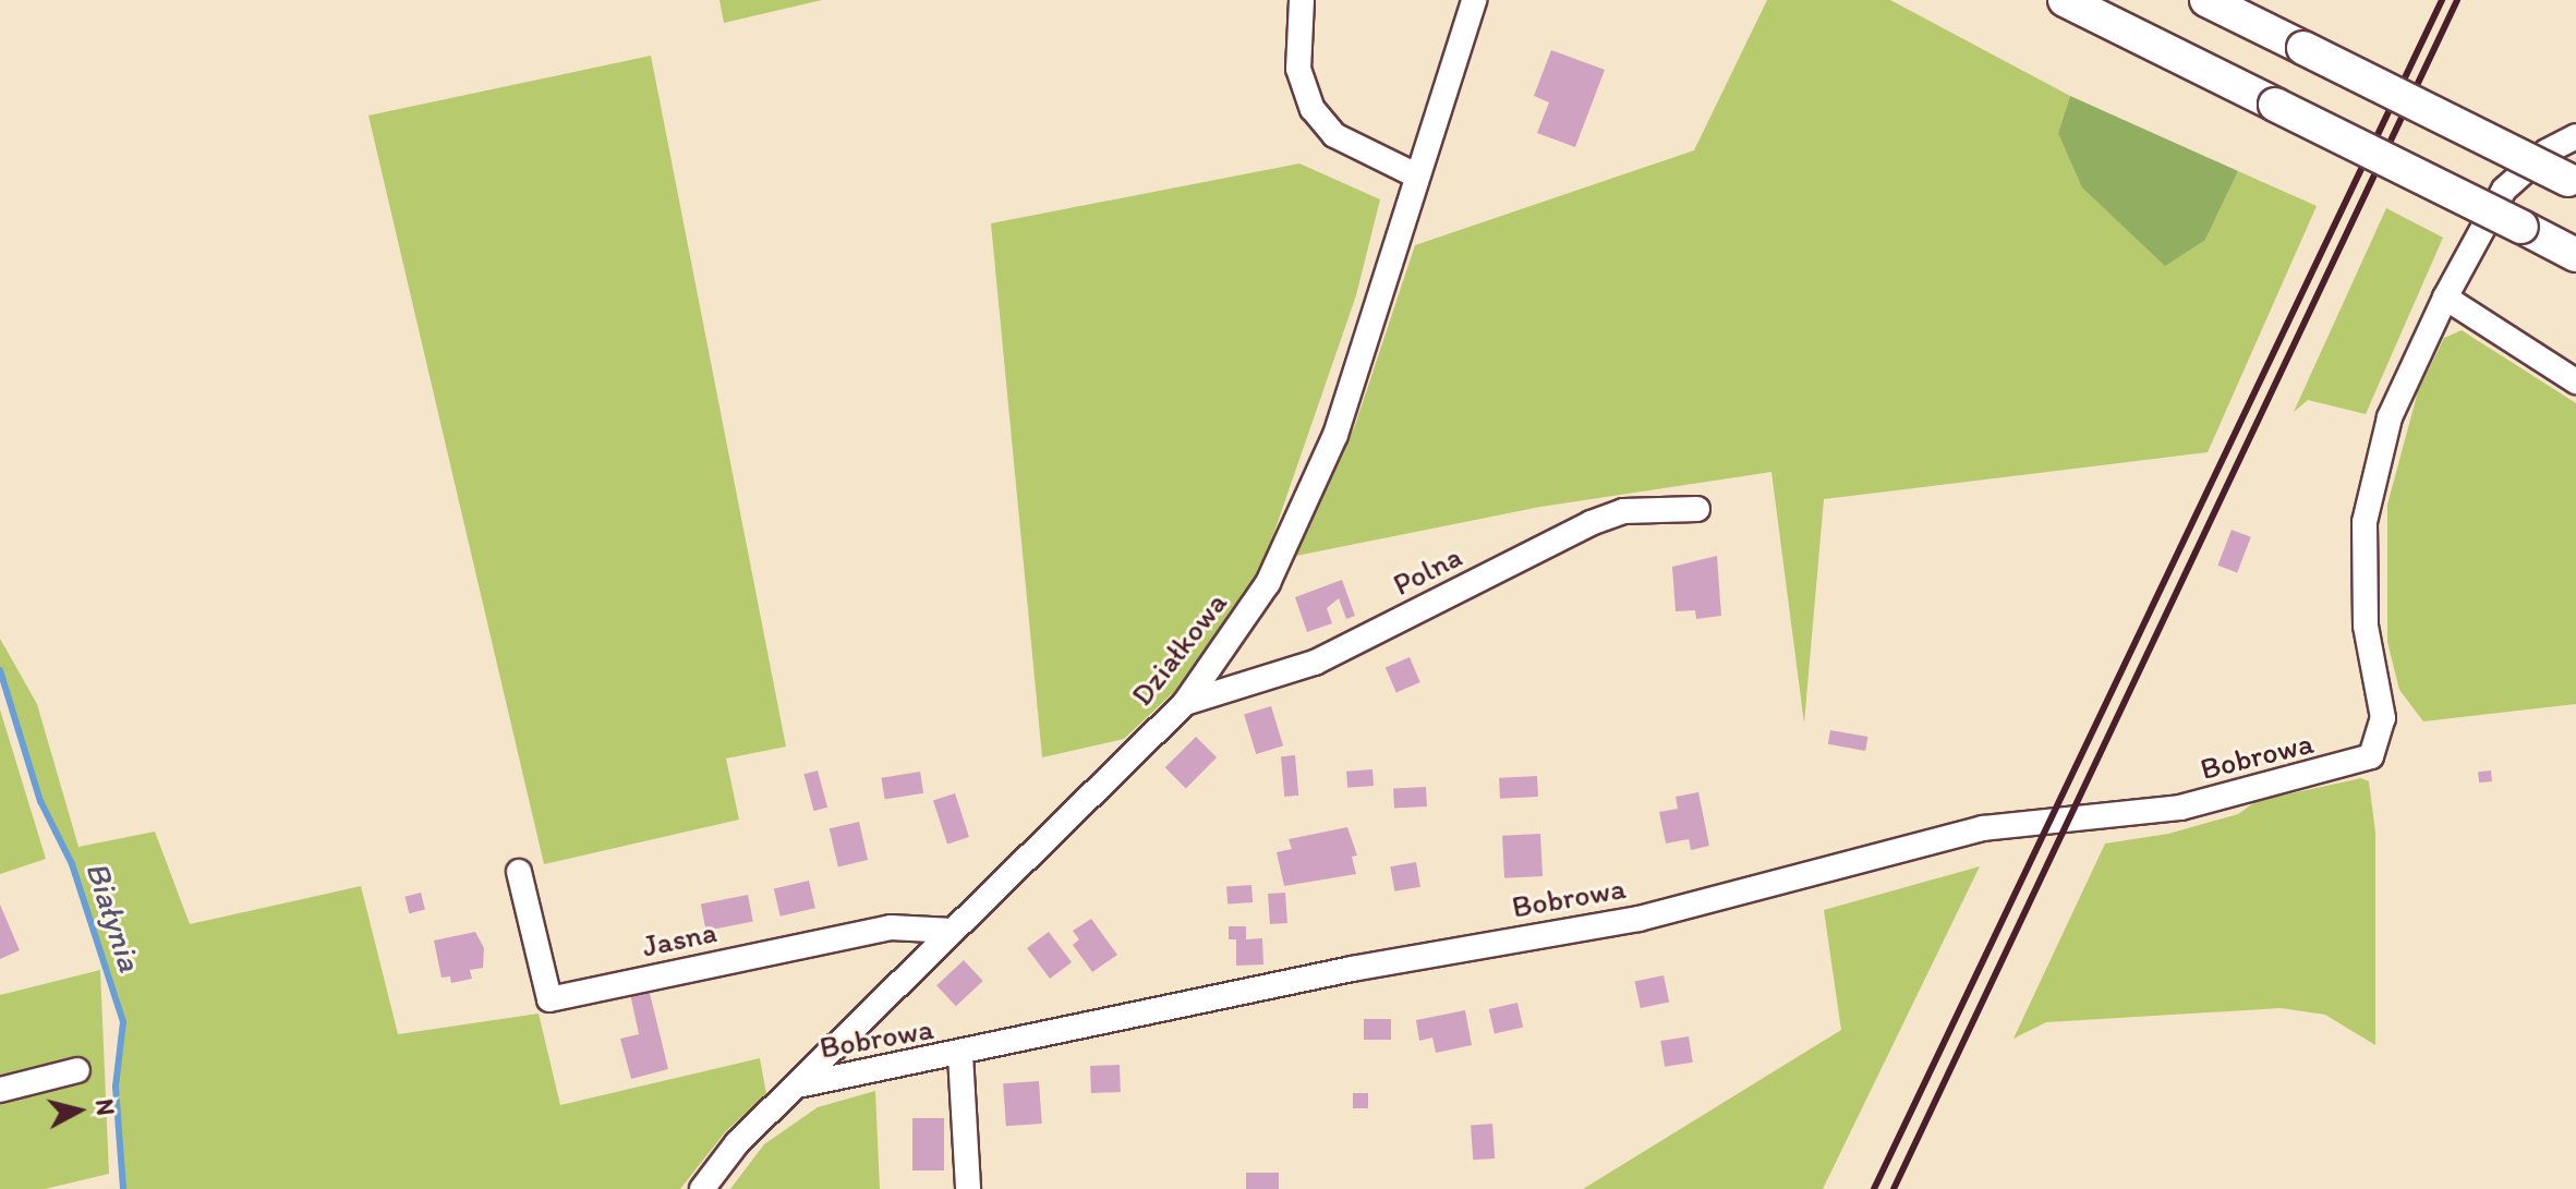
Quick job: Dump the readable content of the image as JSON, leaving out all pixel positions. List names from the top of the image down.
{
  "streets": {
    "street": [
      "Polna",
      "Działkowa",
      "Bobrowa",
      "Jasna"
    ]
  },
  "crossings": [
    ["Polna", "Działkowa"],
    ["Działkowa", "Bobrowa"],
    ["Działkowa", "Jasna"]
  ],
  "water": ["Białynia"],
  "north": "right"
}
